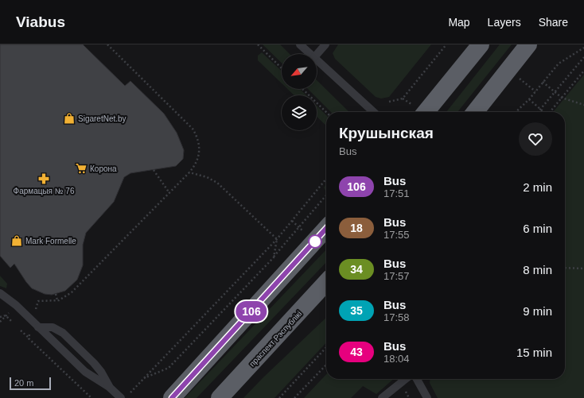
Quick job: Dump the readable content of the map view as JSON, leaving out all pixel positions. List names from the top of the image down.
{
  "streets": {
    "highway": ["праспект Рэспублікі"]
  },
  "places": {
    "shop": ["SigaretNet.by", "Mark Formelle"],
    "supermarket": ["Корона"],
    "pharmacy": ["Фармацыя № 76"]
  },
  "lines": ["bus line 106"],
  "scale_bar": "20 m",
  "north": "bottom left",
  "page": {
    "header": "Viabus",
    "nav": ["Map", "Layers", "Share"],
    "on_map": "106",
    "heading": ["Крушынская", "Bus"],
    "list": [
      {
        "mark": "106",
        "name": "Bus",
        "note": "17:51",
        "value": "2 min"
      },
      {
        "mark": "18",
        "name": "Bus",
        "note": "17:55",
        "value": "6 min"
      },
      {
        "mark": "34",
        "name": "Bus",
        "note": "17:57",
        "value": "8 min"
      },
      {
        "mark": "35",
        "name": "Bus",
        "note": "17:58",
        "value": "9 min"
      },
      {
        "mark": "43",
        "name": "Bus",
        "note": "18:04",
        "value": "15 min"
      }
    ],
    "scale": "20 m"
  }
}
